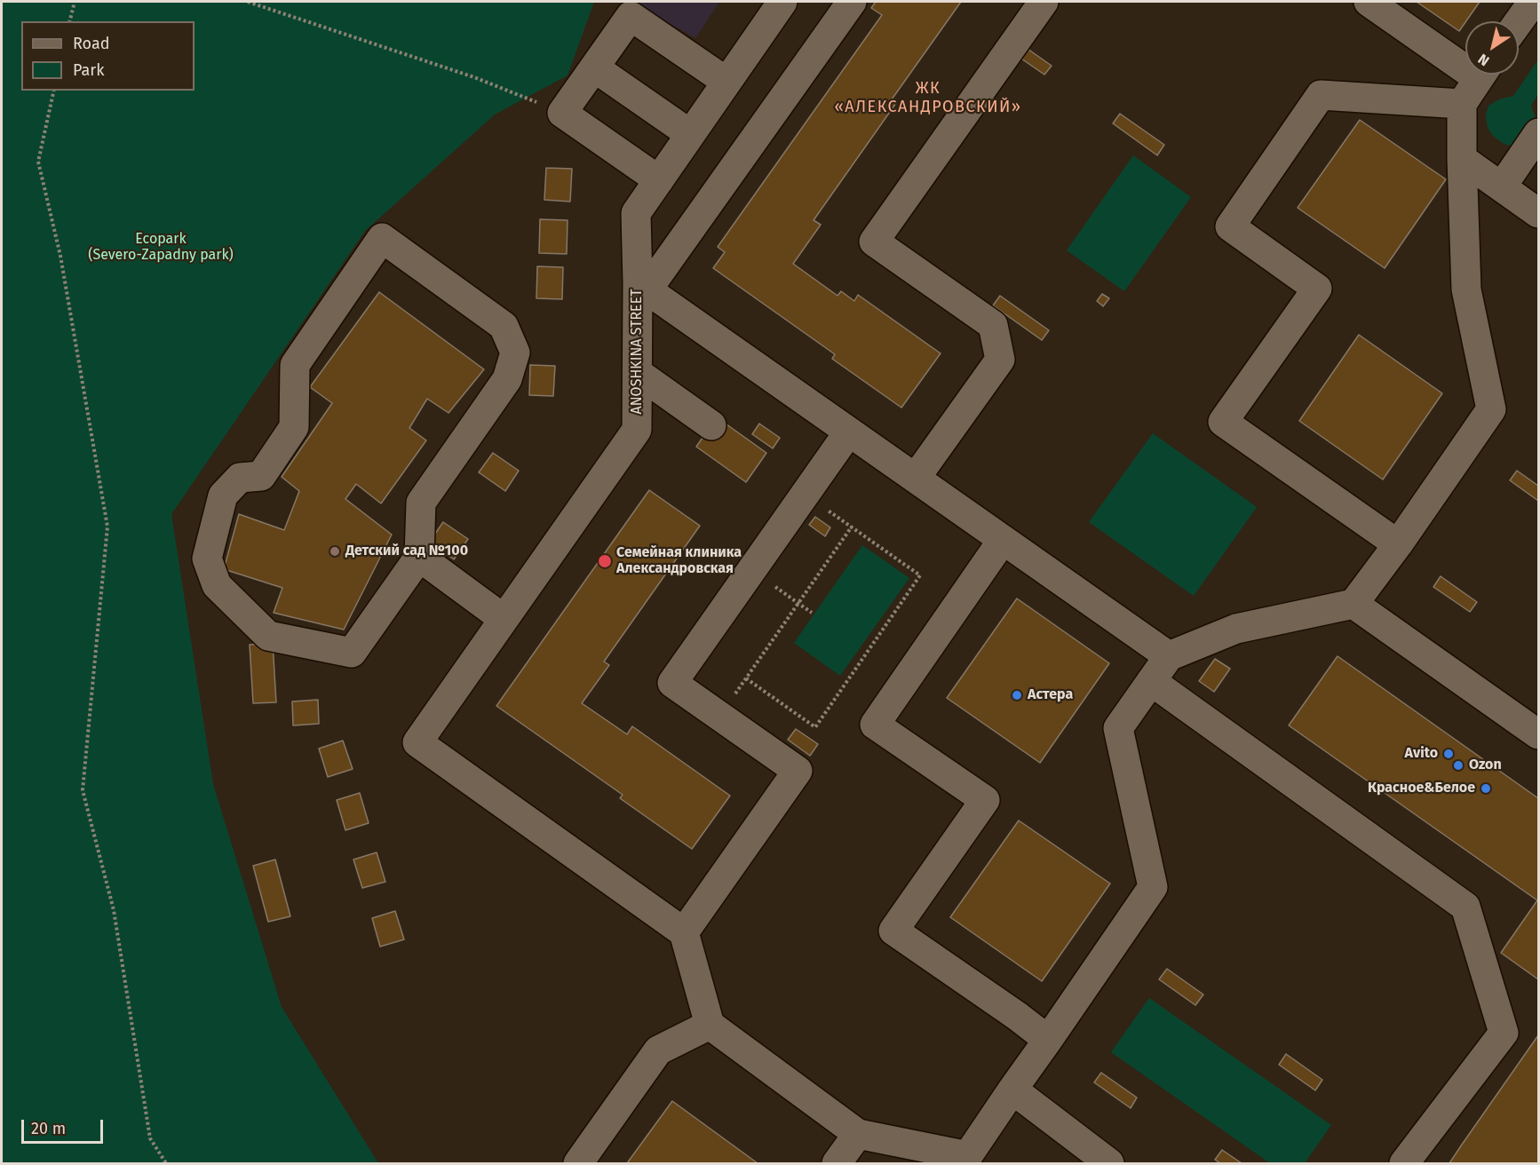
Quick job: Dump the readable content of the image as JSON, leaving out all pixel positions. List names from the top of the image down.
{
  "streets": {
    "street": ["ANOSHKINA STREET"]
  },
  "districts": ["ЖК «АЛЕКСАНДРОВСКИЙ»"],
  "parks": ["Ecopark (Severo-Zapadny park)"],
  "places": [
    "Детский сад №100",
    "Семейная клиника Александровская",
    "Астера",
    "Avito",
    "Ozon",
    "Красное&Белое"
  ],
  "legend": ["Road", "Park"],
  "scale_bar": "20 m",
  "north": "bottom left"
}
